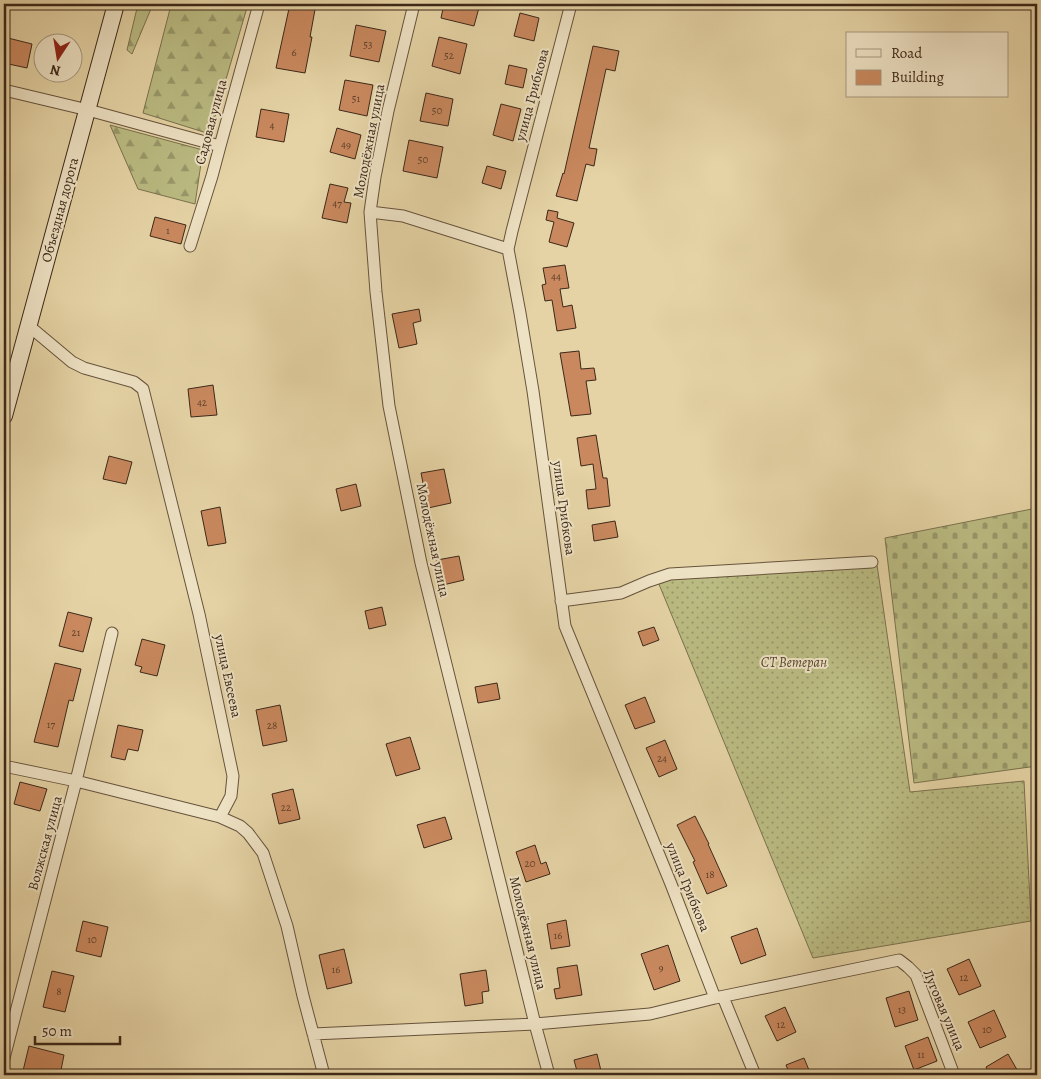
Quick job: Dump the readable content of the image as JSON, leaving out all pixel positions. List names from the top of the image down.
{
  "streets": {
    "main road": ["Объездная дорога"],
    "street": [
      "улица Грибкова",
      "Садовая улица",
      "Молодёжная улица",
      "улица Евсеева",
      "Волжская улица",
      "Луговая улица"
    ]
  },
  "crossings": [
    ["улица Грибкова", "Луговая улица"],
    ["Объездная дорога", "улица Евсеева"]
  ],
  "parks": ["СТ Ветеран"],
  "house_numbers": [
    "53",
    "6",
    "52",
    "51",
    "50",
    "4",
    "49",
    "50",
    "47",
    "1",
    "44",
    "42",
    "21",
    "17",
    "28",
    "24",
    "22",
    "20",
    "18",
    "16",
    "10",
    "9",
    "16",
    "12",
    "8",
    "13",
    "12",
    "10",
    "11"
  ],
  "legend": ["Road", "Building"],
  "scale_bar": "50 m",
  "north": "bottom"
}
